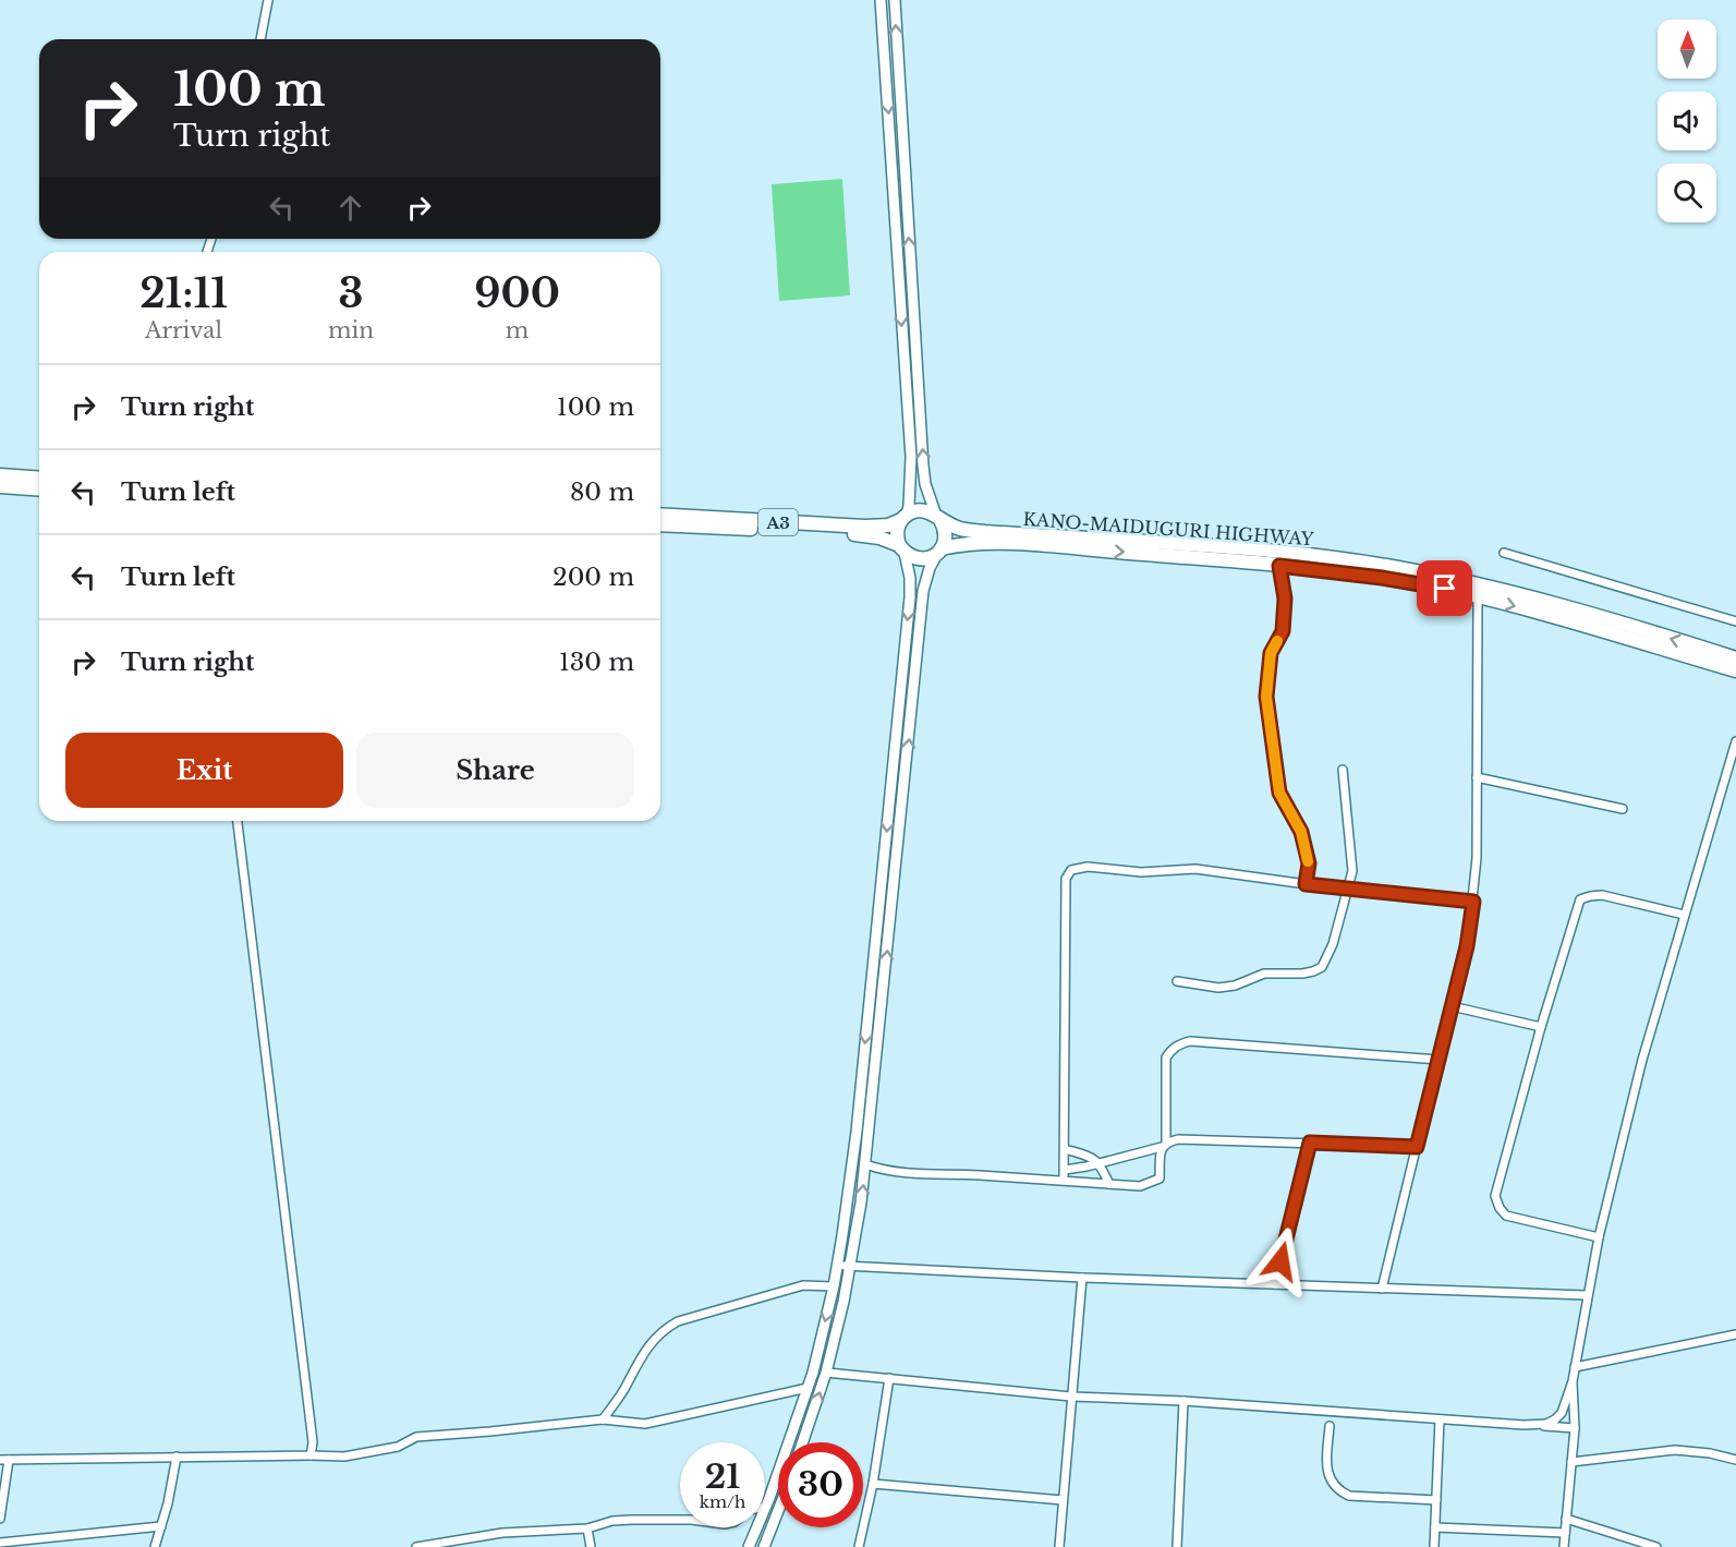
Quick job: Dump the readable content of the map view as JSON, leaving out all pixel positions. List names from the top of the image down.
{
  "streets": {
    "highway": ["A3", "KANO-MAIDUGURI HIGHWAY"]
  },
  "crossings": [
    ["A3", "KANO-MAIDUGURI HIGHWAY"]
  ],
  "north": "top",
  "page": {
    "turn": ["100 m", "Turn right"],
    "eta": [
      "21:11",
      "Arrival",
      "3",
      "min",
      "900",
      "m"
    ],
    "list": [
      {
        "name": "Turn right",
        "value": "100 m"
      },
      {
        "name": "Turn left",
        "value": "80 m"
      },
      {
        "name": "Turn left",
        "value": "200 m"
      },
      {
        "name": "Turn right",
        "value": "130 m"
      }
    ],
    "buttons": ["Exit", "Share"],
    "speed": "21 km/h",
    "limit": "30"
  }
}
